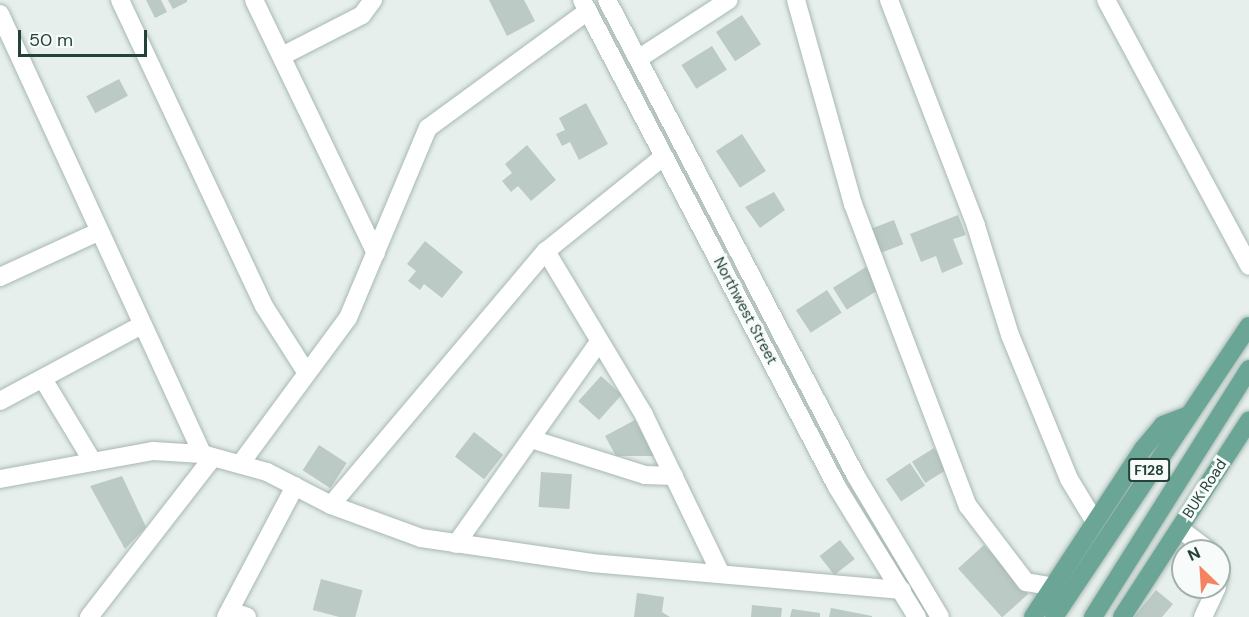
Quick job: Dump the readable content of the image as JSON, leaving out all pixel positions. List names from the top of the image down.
{
  "streets": {
    "main road": ["F128", "BUK Road"],
    "street": ["Northwest Street"]
  },
  "scale_bar": "50 m",
  "north": "top left"
}
